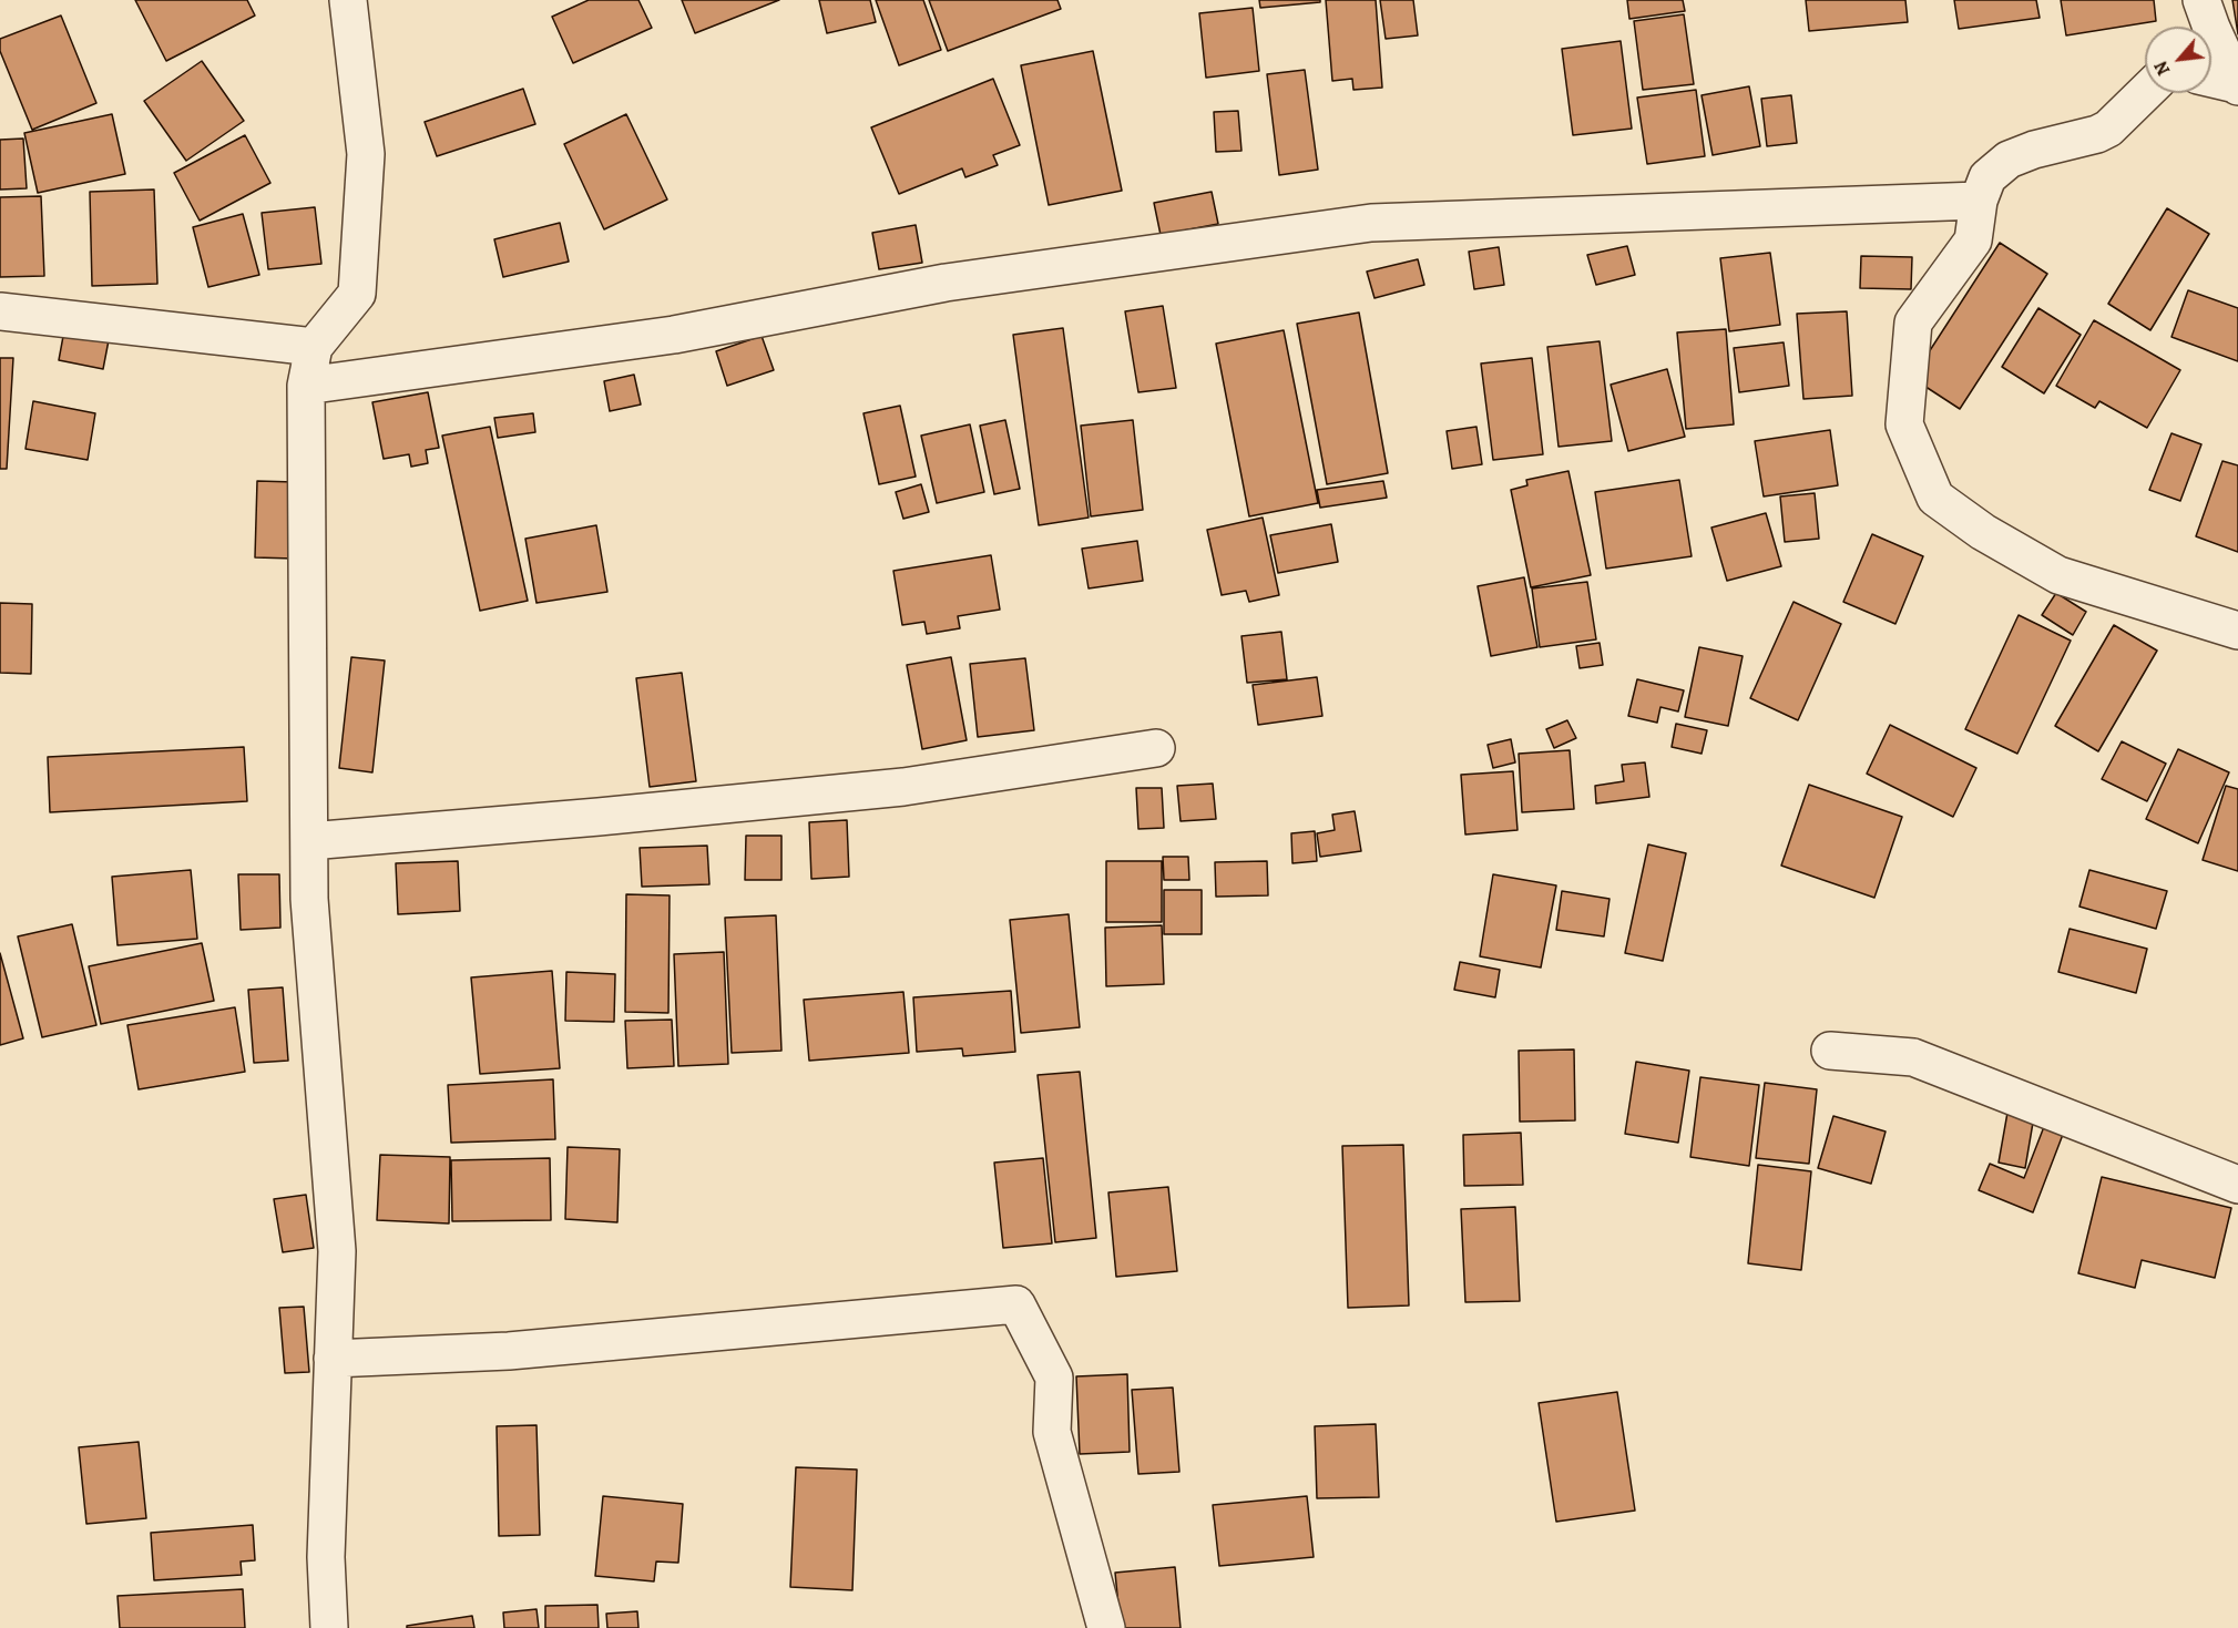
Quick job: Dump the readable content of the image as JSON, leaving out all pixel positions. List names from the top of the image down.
{
  "north": "bottom left"
}
